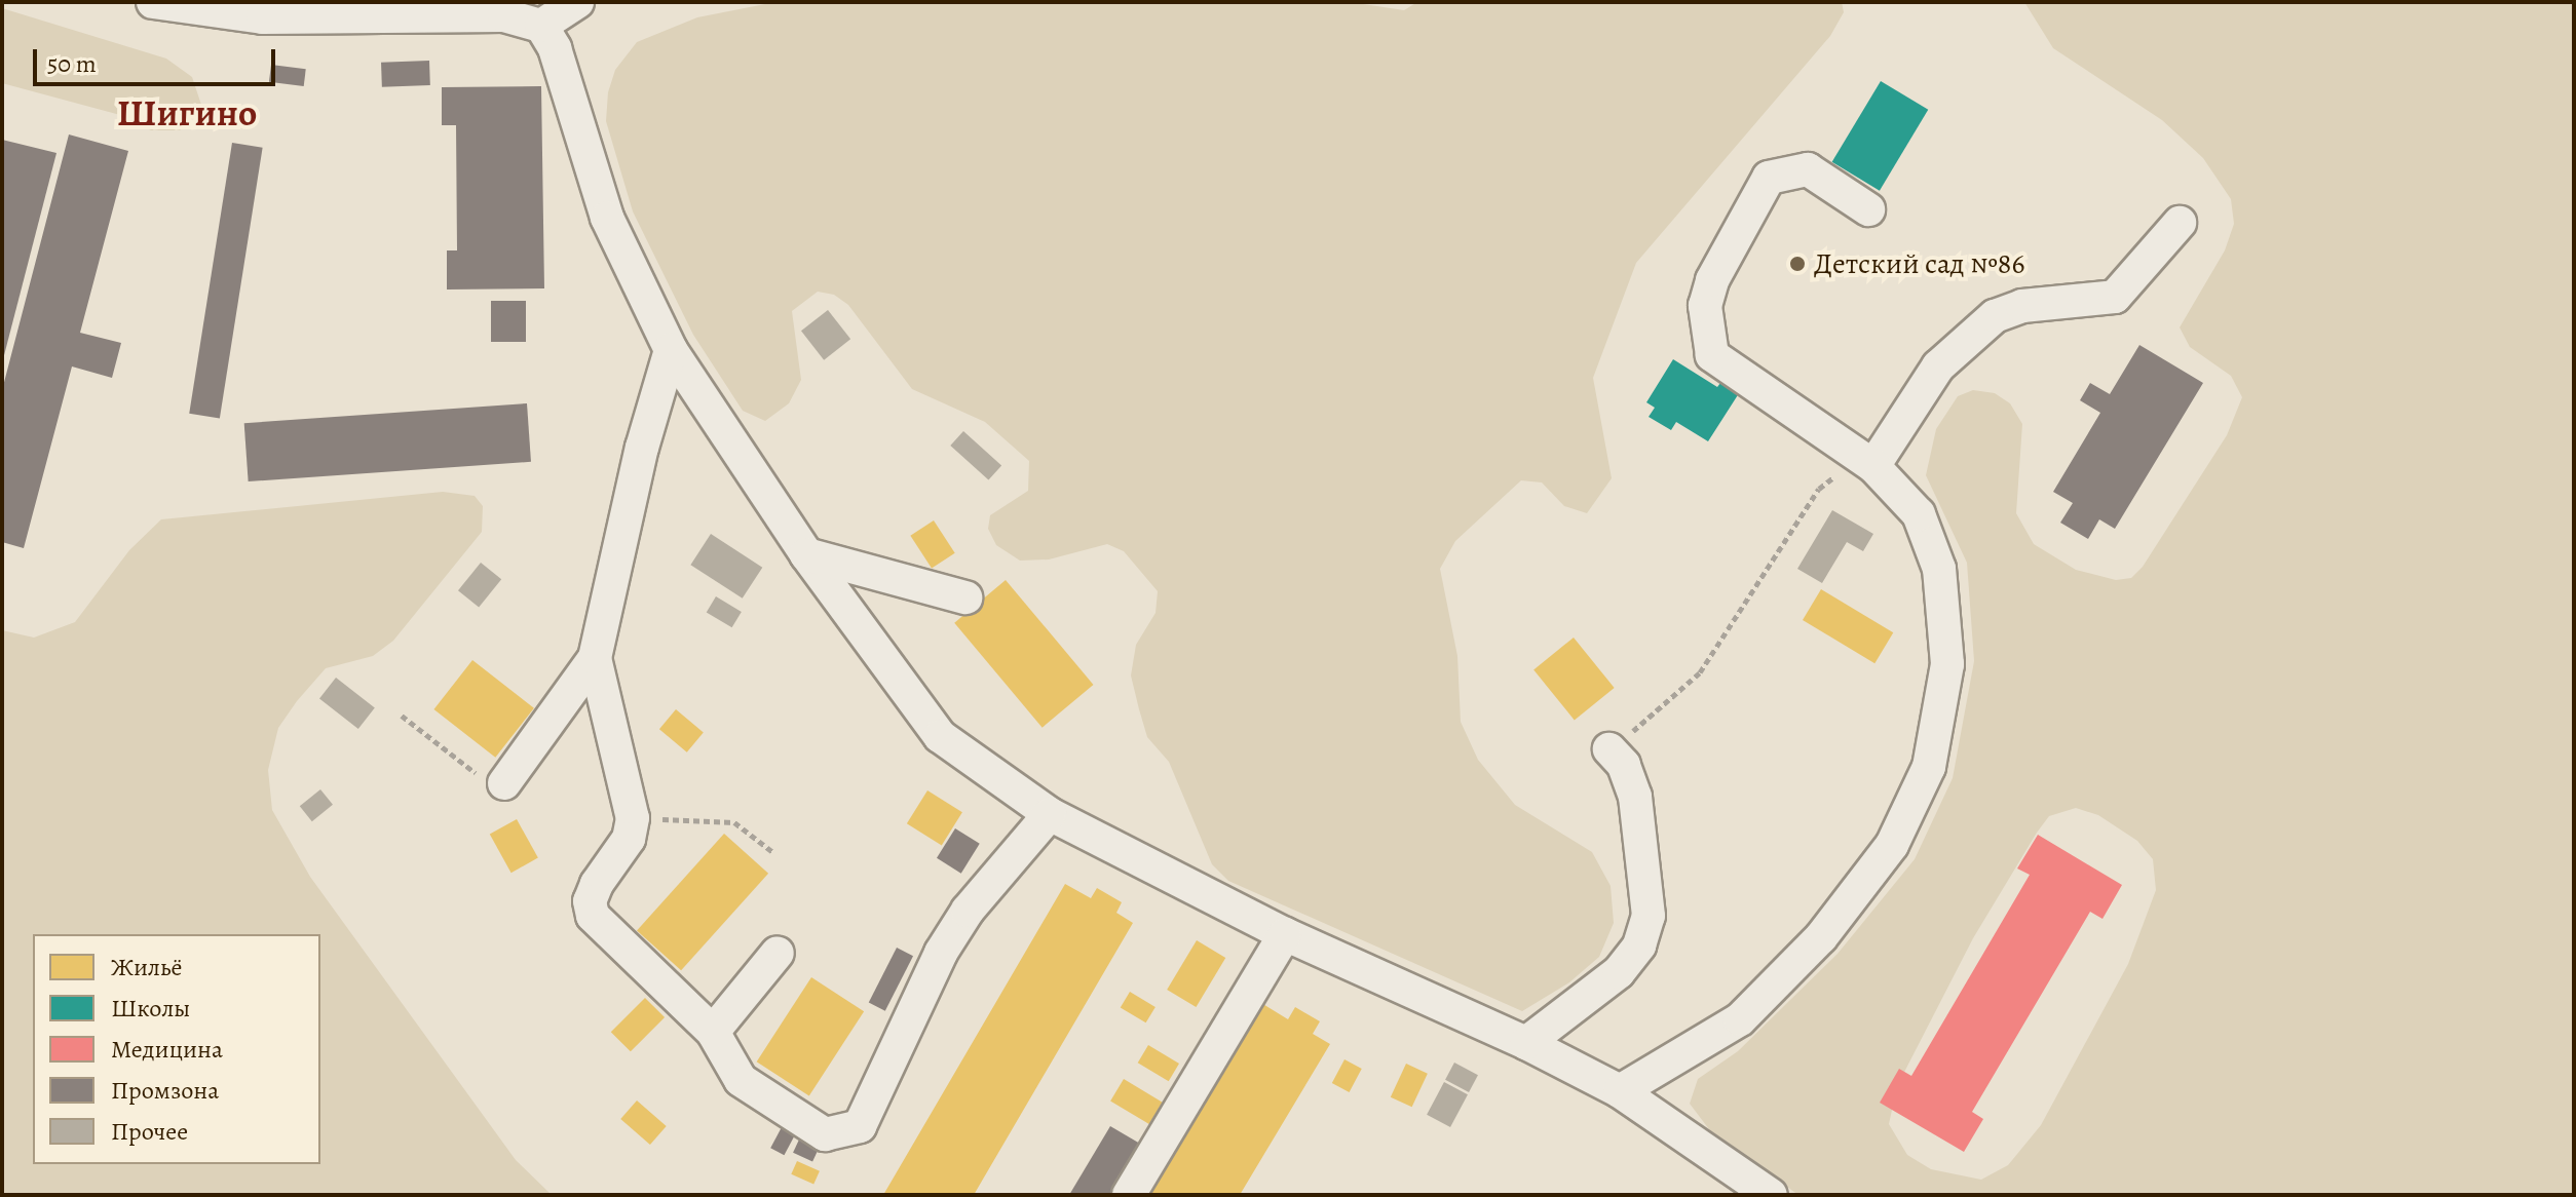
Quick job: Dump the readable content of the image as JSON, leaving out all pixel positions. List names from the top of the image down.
{
  "districts": ["Шигино"],
  "places": ["Детский сад №86"],
  "legend": [
    "Жильё",
    "Школы",
    "Медицина",
    "Промзона",
    "Прочее"
  ],
  "scale_bar": "50 m"
}
